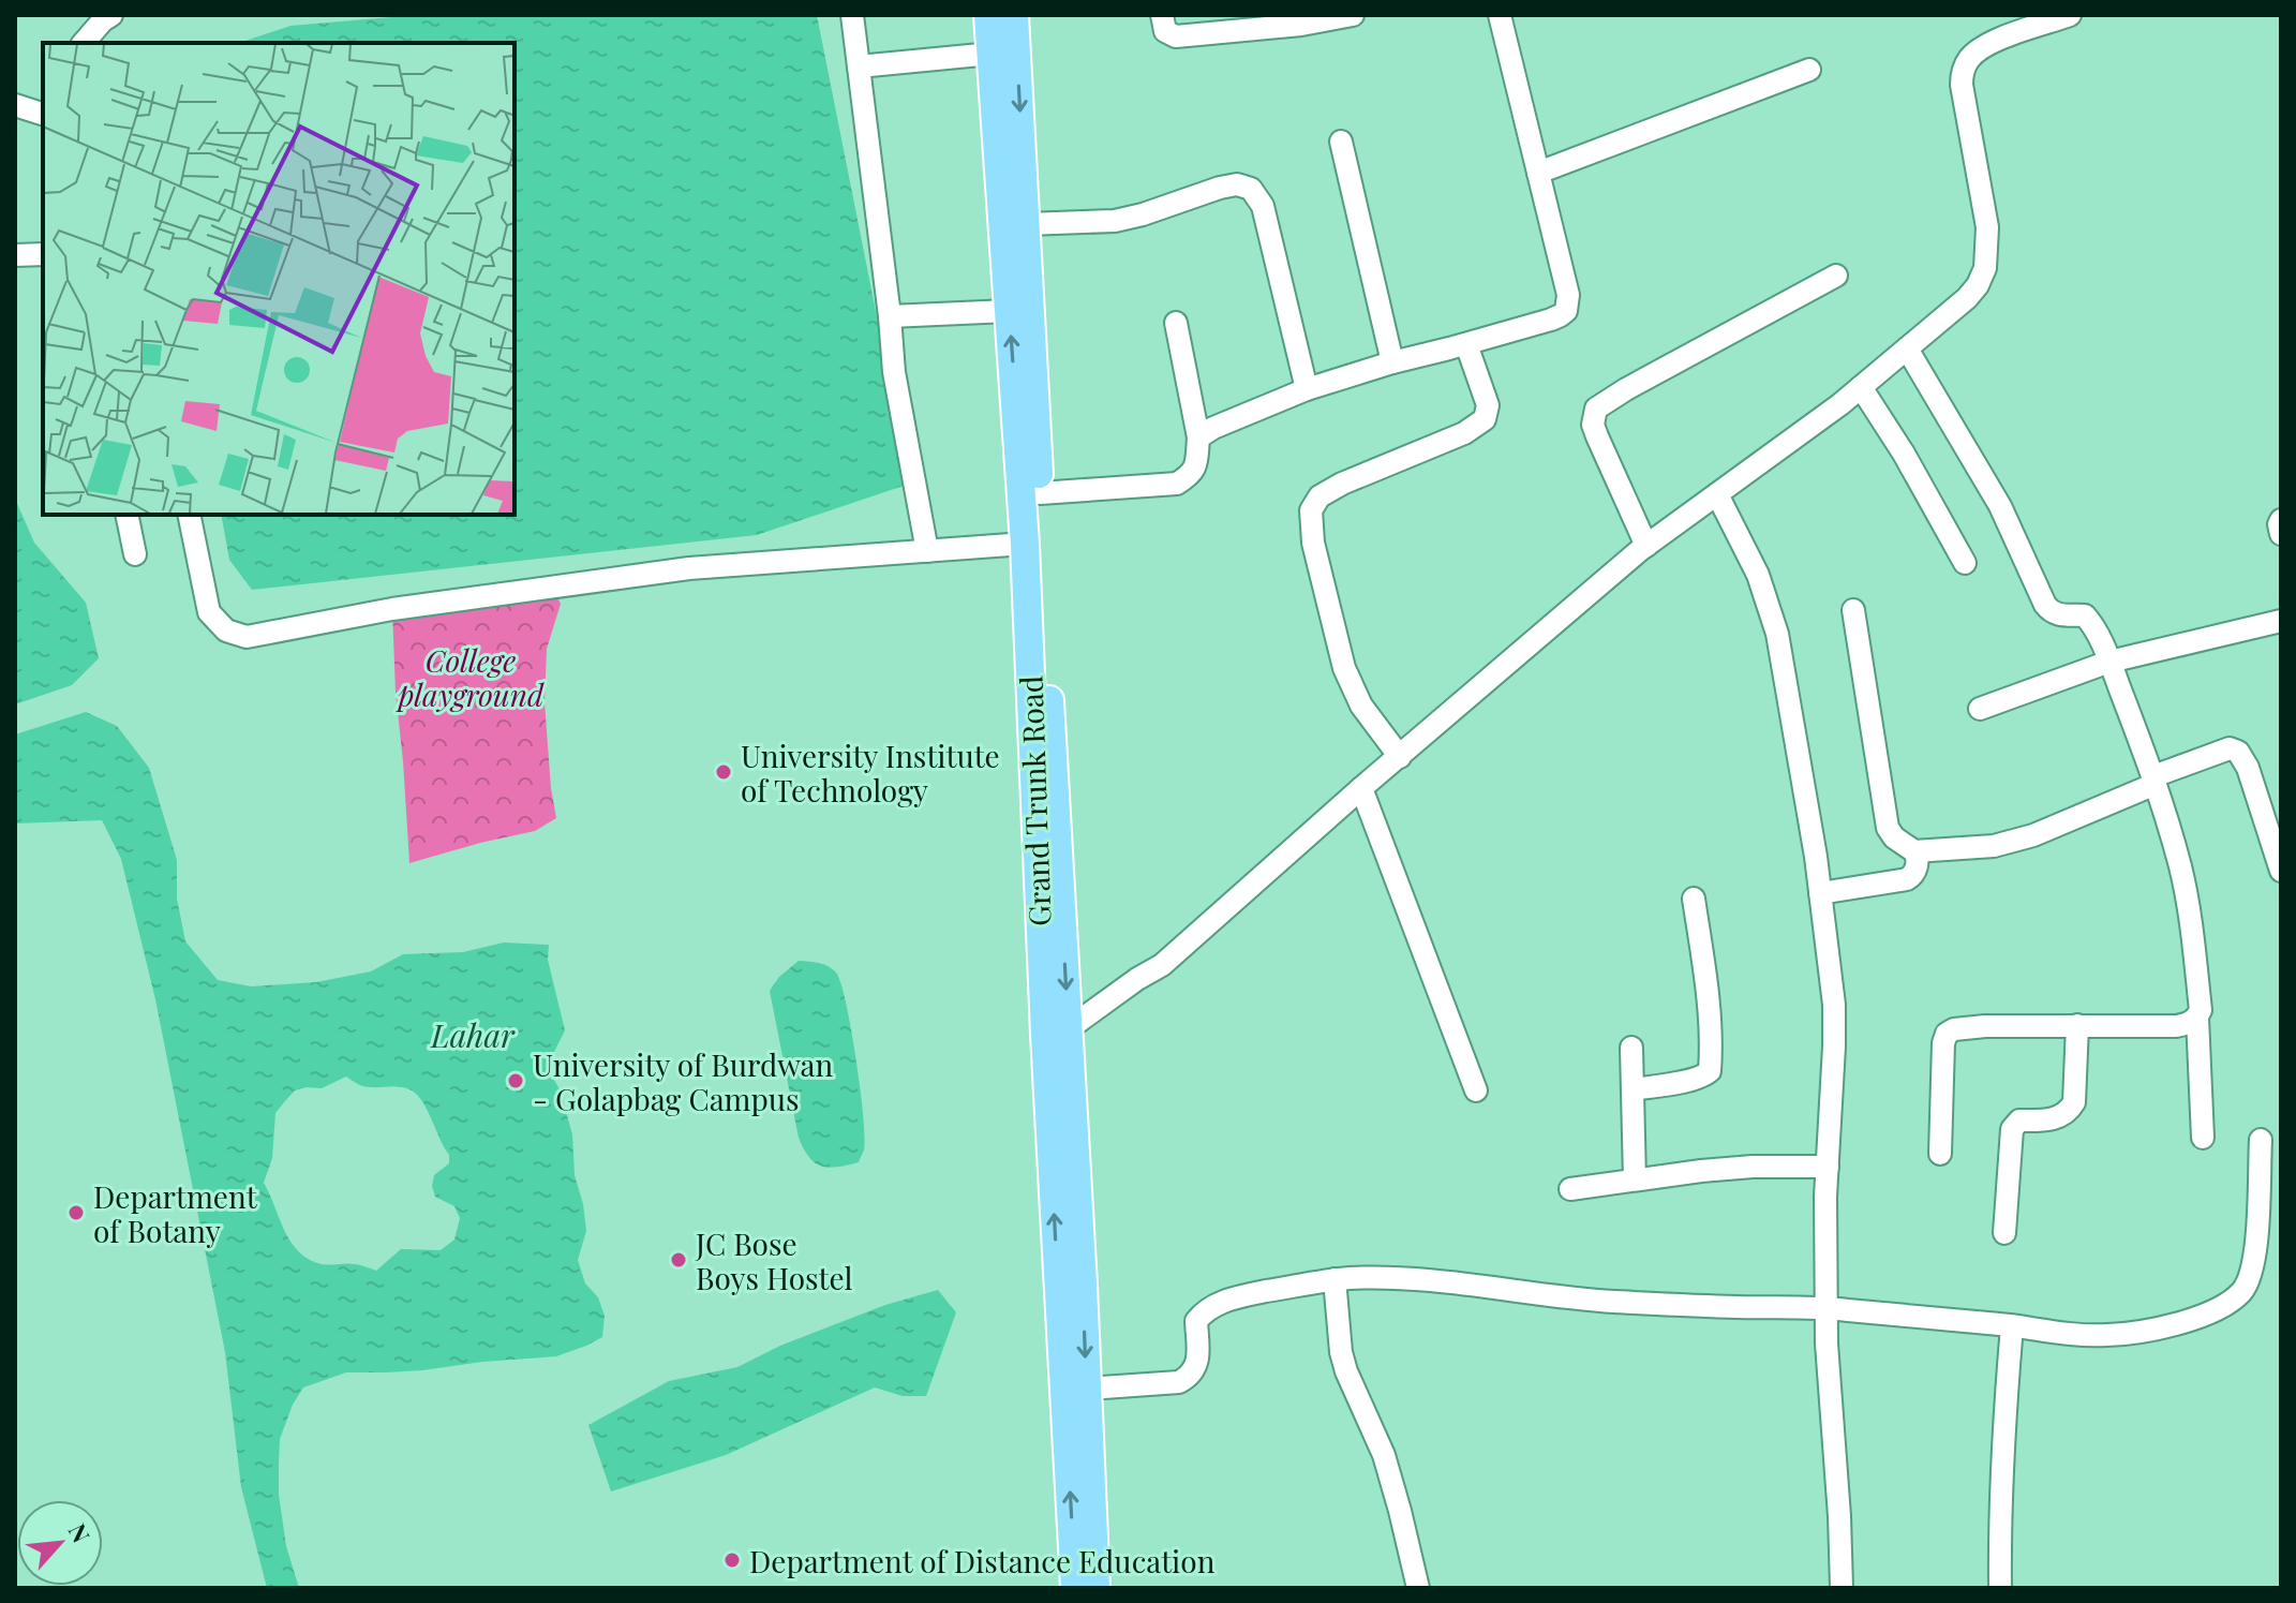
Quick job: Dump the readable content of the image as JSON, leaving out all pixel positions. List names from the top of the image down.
{
  "streets": {
    "main road": ["Grand Trunk Road"]
  },
  "water": ["Lahar"],
  "parks": ["College playground"],
  "places": [
    "University Institute of Technology",
    "University of Burdwan - Golapbag Campus",
    "Department of Botany",
    "JC Bose Boys Hostel",
    "Department of Distance Education"
  ],
  "north": "top right"
}
